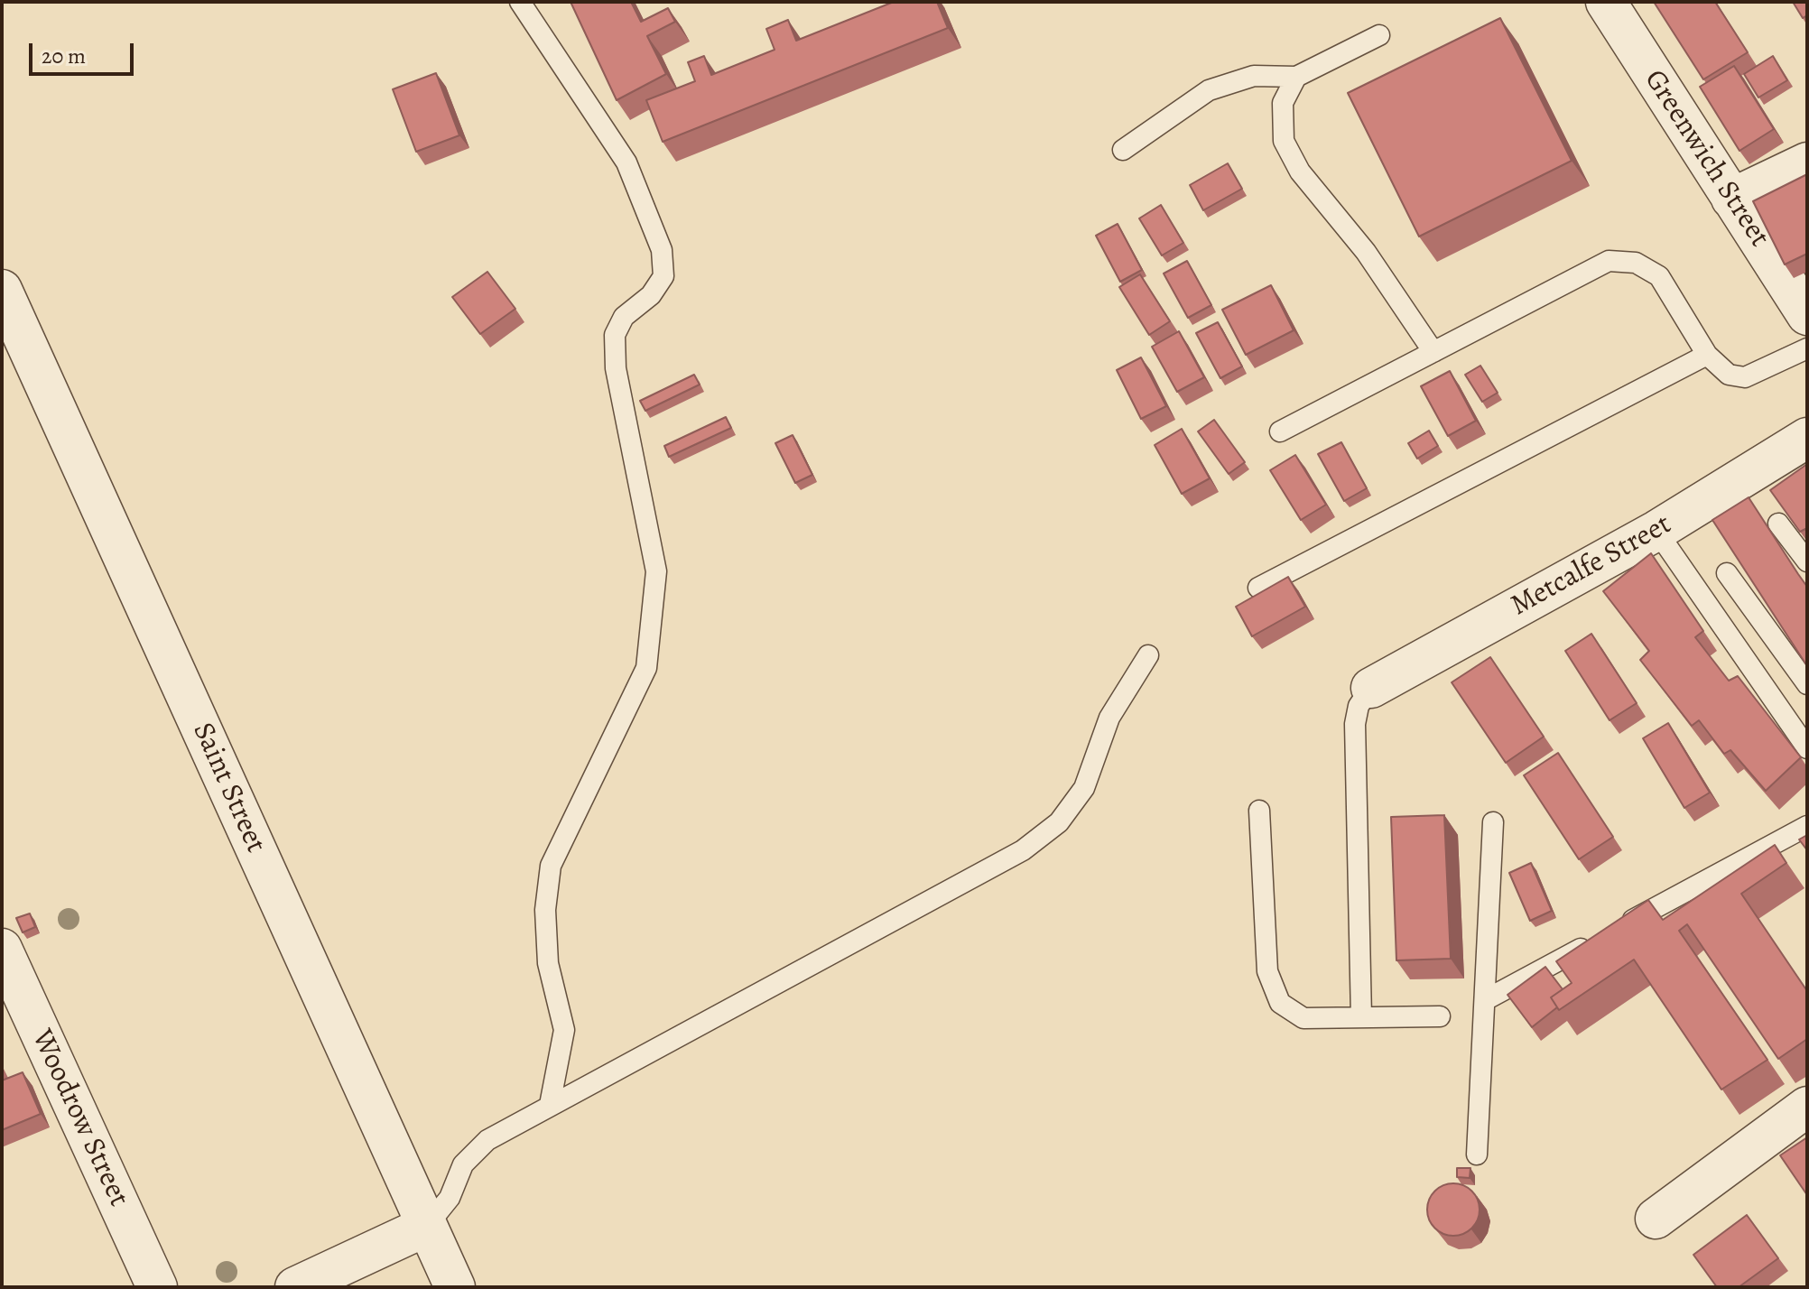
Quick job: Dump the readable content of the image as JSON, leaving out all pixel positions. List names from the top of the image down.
{
  "streets": {
    "street": [
      "Greenwich Street",
      "Metcalfe Street",
      "Saint Street",
      "Woodrow Street"
    ]
  },
  "scale_bar": "20 m"
}
